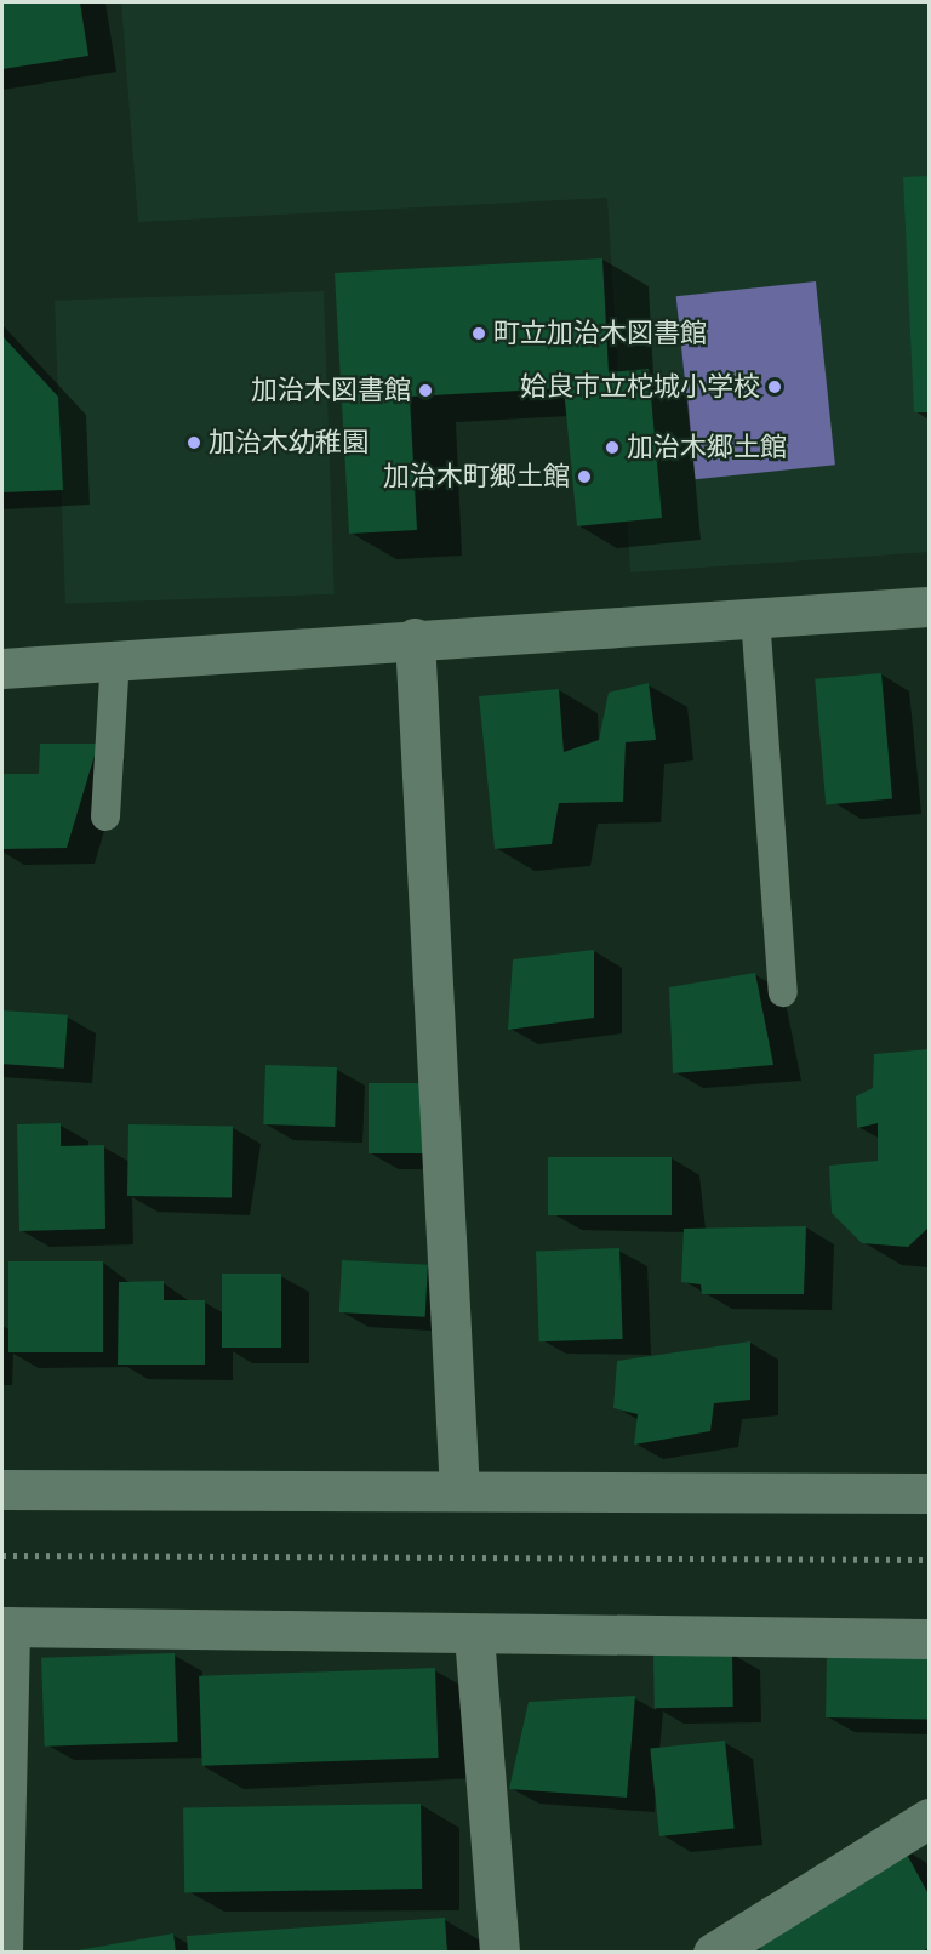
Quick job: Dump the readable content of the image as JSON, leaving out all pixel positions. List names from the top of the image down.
{
  "places": [
    "町立加治木図書館",
    "姶良市立柁城小学校",
    "加治木図書館",
    "加治木幼稚園",
    "加治木郷土館",
    "加治木町郷土館"
  ]
}
